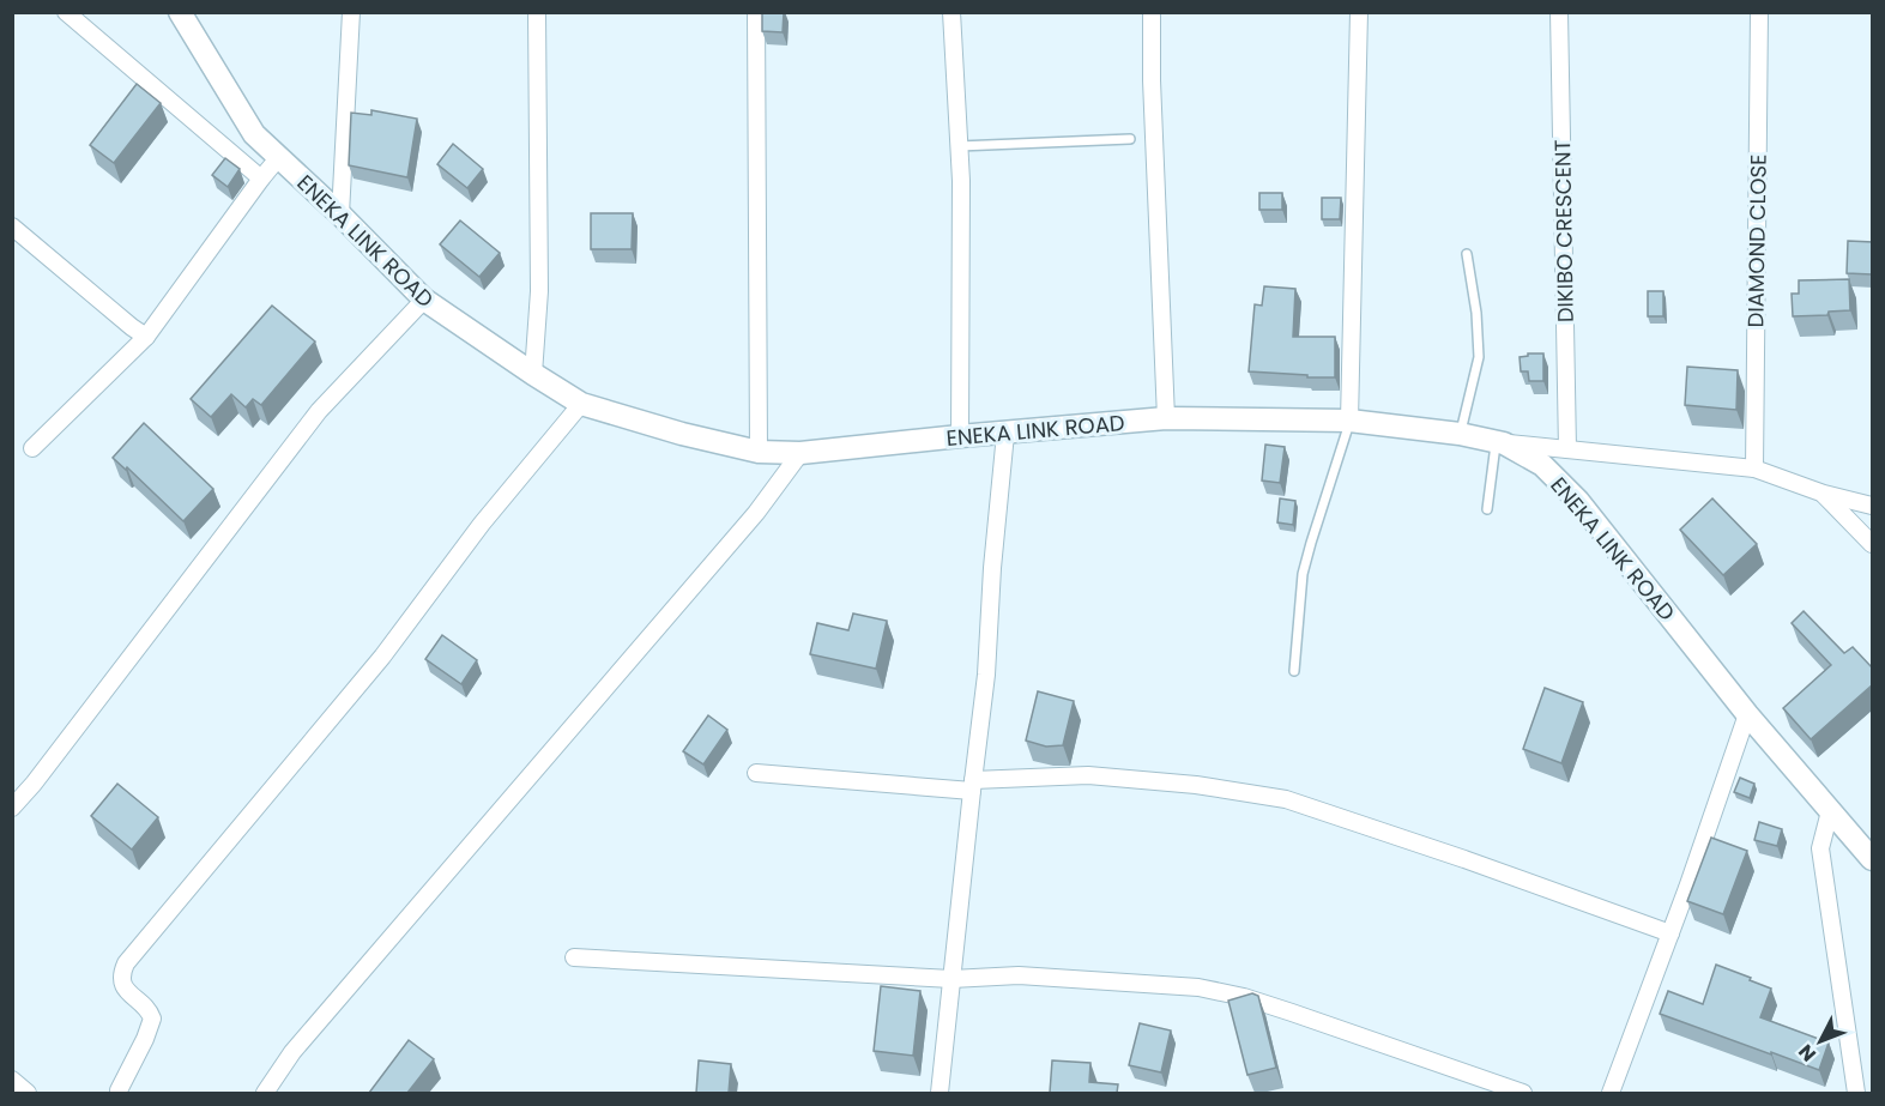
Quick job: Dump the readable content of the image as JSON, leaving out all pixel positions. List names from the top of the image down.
{
  "streets": {
    "street": ["DIKIBO CRESCENT", "ENEKA LINK ROAD", "DIAMOND CLOSE"]
  },
  "north": "bottom left"
}
